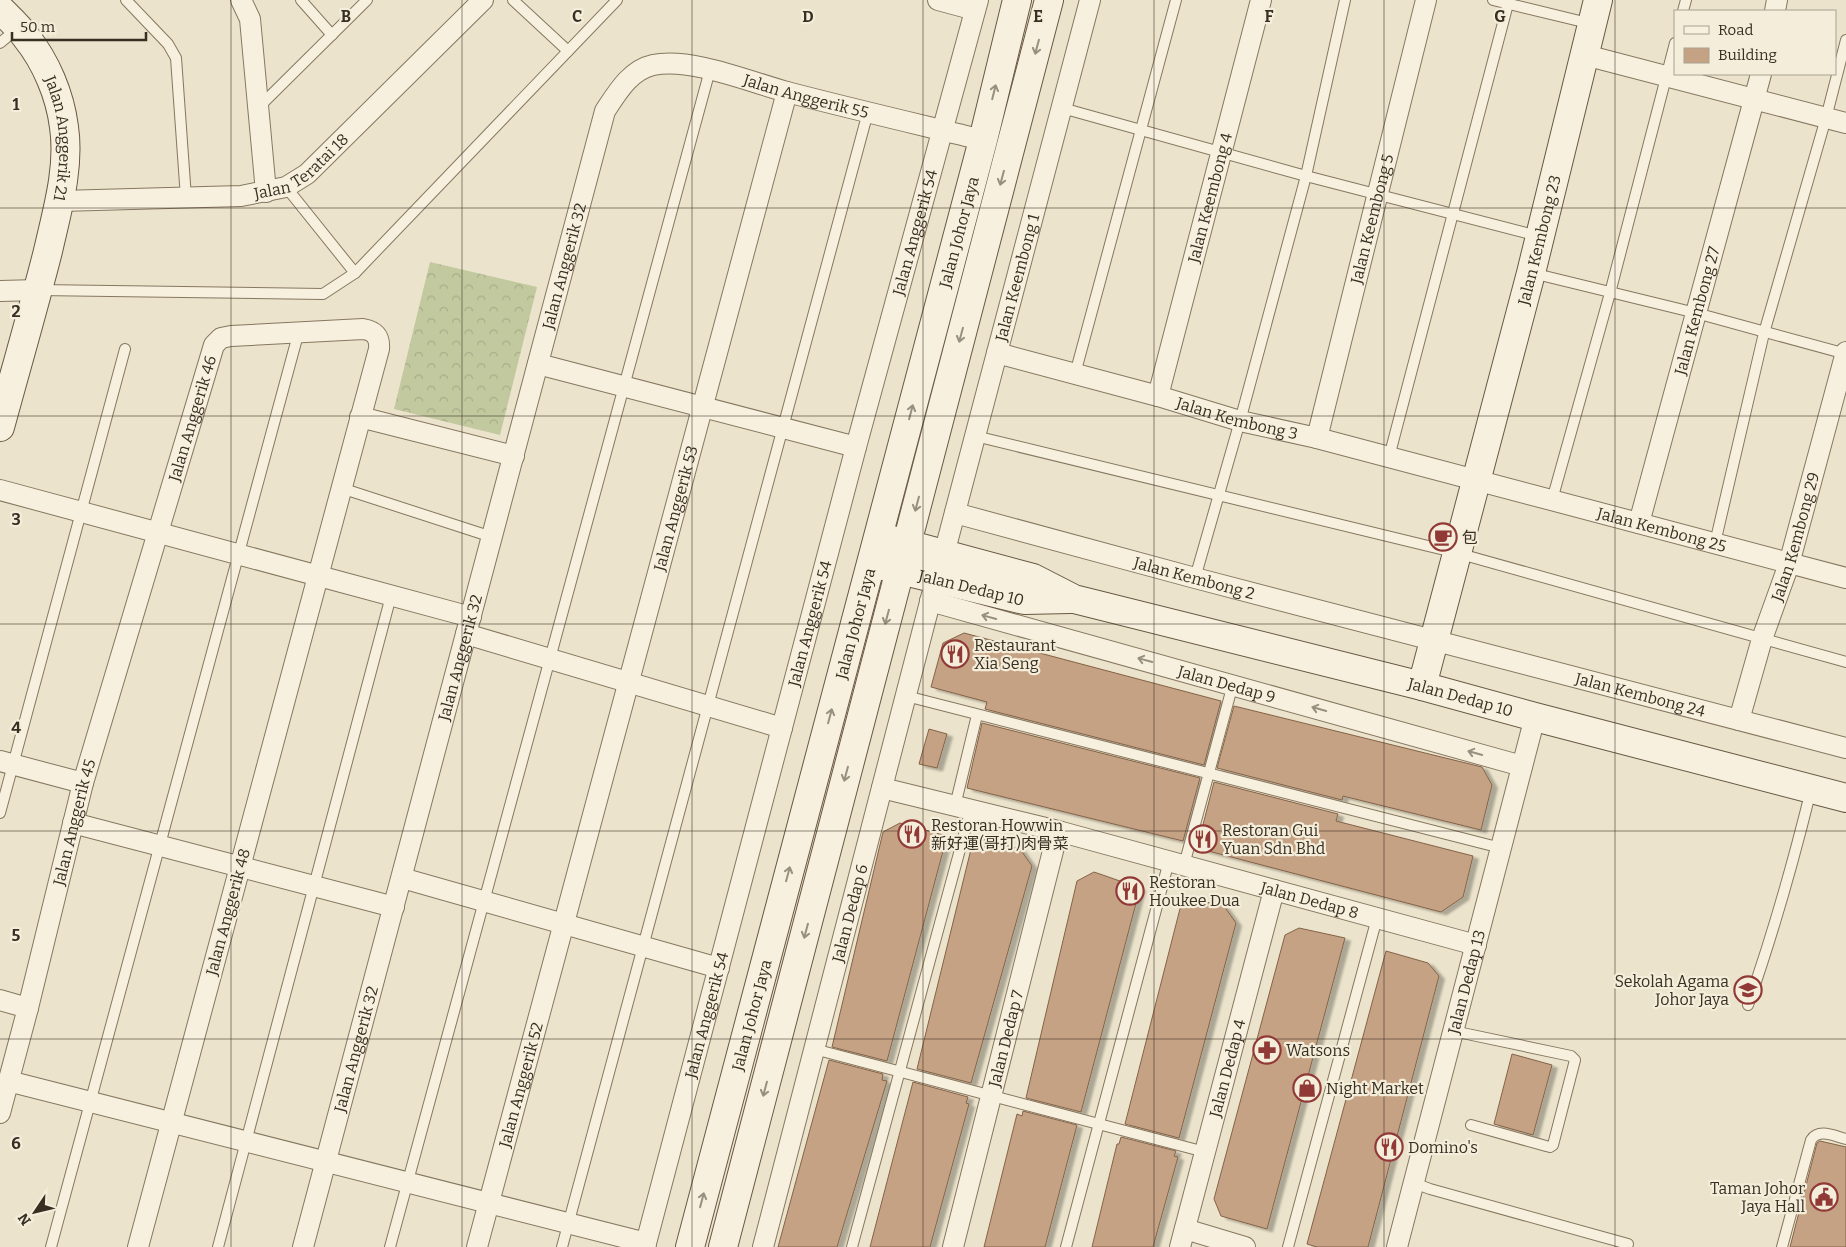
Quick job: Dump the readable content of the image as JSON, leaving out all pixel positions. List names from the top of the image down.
{
  "streets": {
    "main road": [
      "Jalan Anggerik 21",
      "Jalan Johor Jaya",
      "Jalan Kembong 23",
      "Jalan Dedap 10"
    ],
    "street": [
      "Jalan Anggerik 55",
      "Jalan Teratai 18",
      "Jalan Keembong 4",
      "Jalan Keembong 5",
      "Jalan Anggerik 54",
      "Jalan Anggerik 32",
      "Jalan Keembong 1",
      "Jalan Kembong 27",
      "Jalan Kembong 3",
      "Jalan Anggerik 46",
      "Jalan Anggerik 53",
      "Jalan Kembong 25",
      "Jalan Kembong 29",
      "Jalan Kembong 2",
      "Jalan Dedap 9",
      "Jalan Kembong 24",
      "Jalan Anggerik 45",
      "Jalan Dedap 8",
      "Jalan Anggerik 48",
      "Jalan Dedap 6",
      "Jalan Dedap 13",
      "Jalan Dedap 7",
      "Jalan Dedap 4",
      "Jalan Anggerik 52"
    ]
  },
  "crossings": [
    ["Jalan Anggerik 55", "Jalan Anggerik 54"],
    ["Jalan Anggerik 55", "Jalan Johor Jaya"],
    ["Jalan Anggerik 55", "Jalan Anggerik 32"],
    ["Jalan Anggerik 55", "Jalan Anggerik 53"],
    ["Jalan Anggerik 21", "Jalan Teratai 18"],
    ["Jalan Keembong 4", "Jalan Kembong 3"],
    ["Jalan Keembong 5", "Jalan Kembong 3"],
    ["Jalan Johor Jaya", "Jalan Dedap 10"],
    ["Jalan Kembong 23", "Jalan Kembong 3"],
    ["Jalan Kembong 23", "Jalan Kembong 25"],
    ["Jalan Kembong 23", "Jalan Kembong 2"],
    ["Jalan Kembong 23", "Jalan Dedap 10"],
    ["Jalan Kembong 23", "Jalan Kembong 24"],
    ["Jalan Keembong 1", "Jalan Kembong 3"],
    ["Jalan Keembong 1", "Jalan Kembong 2"],
    ["Jalan Keembong 1", "Jalan Dedap 10"],
    ["Jalan Keembong 1", "Jalan Dedap 9"],
    ["Jalan Keembong 1", "Jalan Dedap 6"],
    ["Jalan Kembong 27", "Jalan Kembong 25"],
    ["Jalan Kembong 3", "Jalan Kembong 25"],
    ["Jalan Anggerik 46", "Jalan Anggerik 45"],
    ["Jalan Anggerik 46", "Jalan Anggerik 48"],
    ["Jalan Anggerik 53", "Jalan Anggerik 52"],
    ["Jalan Kembong 25", "Jalan Kembong 29"],
    ["Jalan Kembong 29", "Jalan Kembong 24"],
    ["Jalan Kembong 2", "Jalan Kembong 24"],
    ["Jalan Dedap 10", "Jalan Dedap 9"],
    ["Jalan Dedap 10", "Jalan Dedap 6"],
    ["Jalan Dedap 10", "Jalan Dedap 13"],
    ["Jalan Dedap 9", "Jalan Dedap 6"],
    ["Jalan Dedap 9", "Jalan Dedap 13"],
    ["Jalan Dedap 8", "Jalan Dedap 6"],
    ["Jalan Dedap 8", "Jalan Dedap 13"],
    ["Jalan Dedap 8", "Jalan Dedap 7"],
    ["Jalan Dedap 8", "Jalan Dedap 4"]
  ],
  "one_way": ["Jalan Dedap 9"],
  "places": {
    "cafe": ["包"],
    "restaurant": [
      "Restaurant Xia Seng",
      "Restoran Howwin 新好運(哥打)肉骨菜",
      "Restoran Gui Yuan Sdn Bhd",
      "Restoran Houkee Dua",
      "Domino's"
    ],
    "school or university": ["Sekolah Agama Johor Jaya"],
    "pharmacy": ["Watsons"],
    "shop": ["Night Market"],
    "public building": ["Taman Johor Jaya Hall"]
  },
  "legend": ["Road", "Building"],
  "scale_bar": "50 m",
  "north": "bottom left",
  "grid": {
    "columns": [
      "B",
      "C",
      "D",
      "E",
      "F",
      "G"
    ],
    "rows": [
      "1",
      "2",
      "3",
      "4",
      "5",
      "6"
    ]
  }
}
